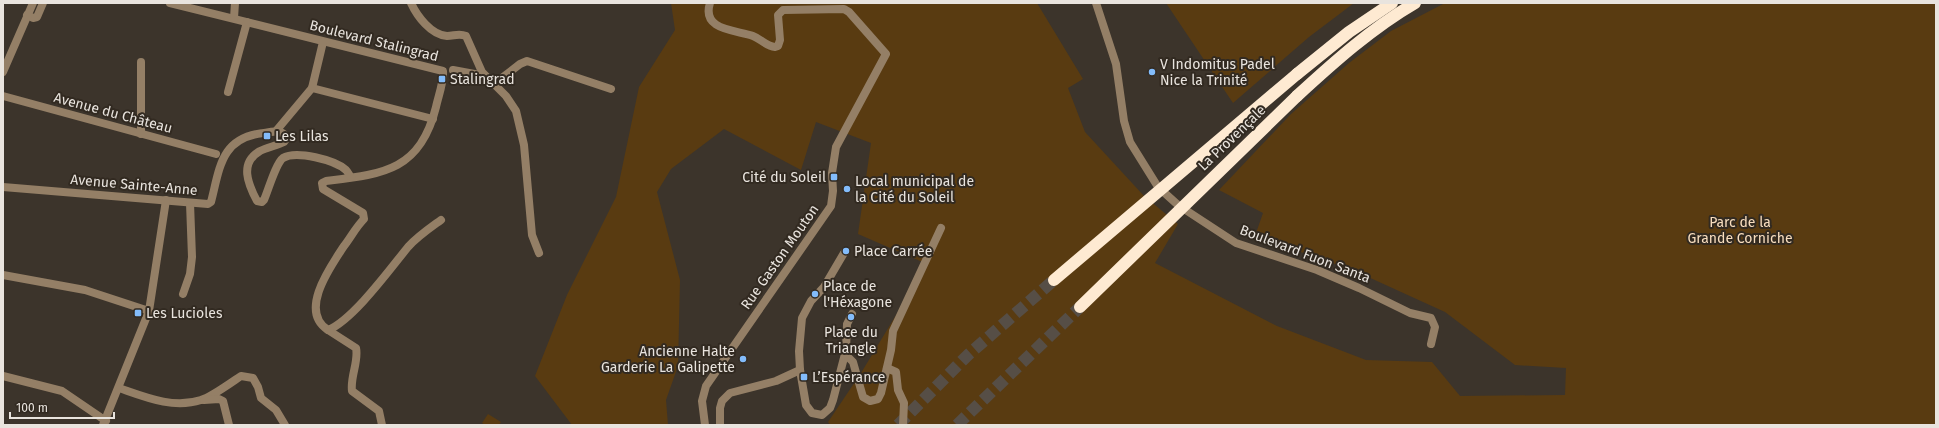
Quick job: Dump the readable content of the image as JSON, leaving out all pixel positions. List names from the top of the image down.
{
  "streets": {
    "highway": ["La Provençale"],
    "street": [
      "Boulevard Stalingrad",
      "Avenue du Château",
      "Avenue Sainte-Anne",
      "Boulevard Fuon Santa",
      "Rue Gaston Mouton"
    ]
  },
  "parks": ["Parc de la Grande Corniche"],
  "places": {
    "other": [
      "V Indomitus Padel Nice la Trinité",
      "Local municipal de la Cité du Soleil",
      "Place Carrée",
      "Place de l'Héxagone",
      "Place du Triangle",
      "Ancienne Halte Garderie La Galipette"
    ],
    "transit": [
      "Stalingrad",
      "Les Lilas",
      "Cité du Soleil",
      "Les Lucioles",
      "L’Espérance"
    ]
  },
  "scale_bar": "100 m"
}
